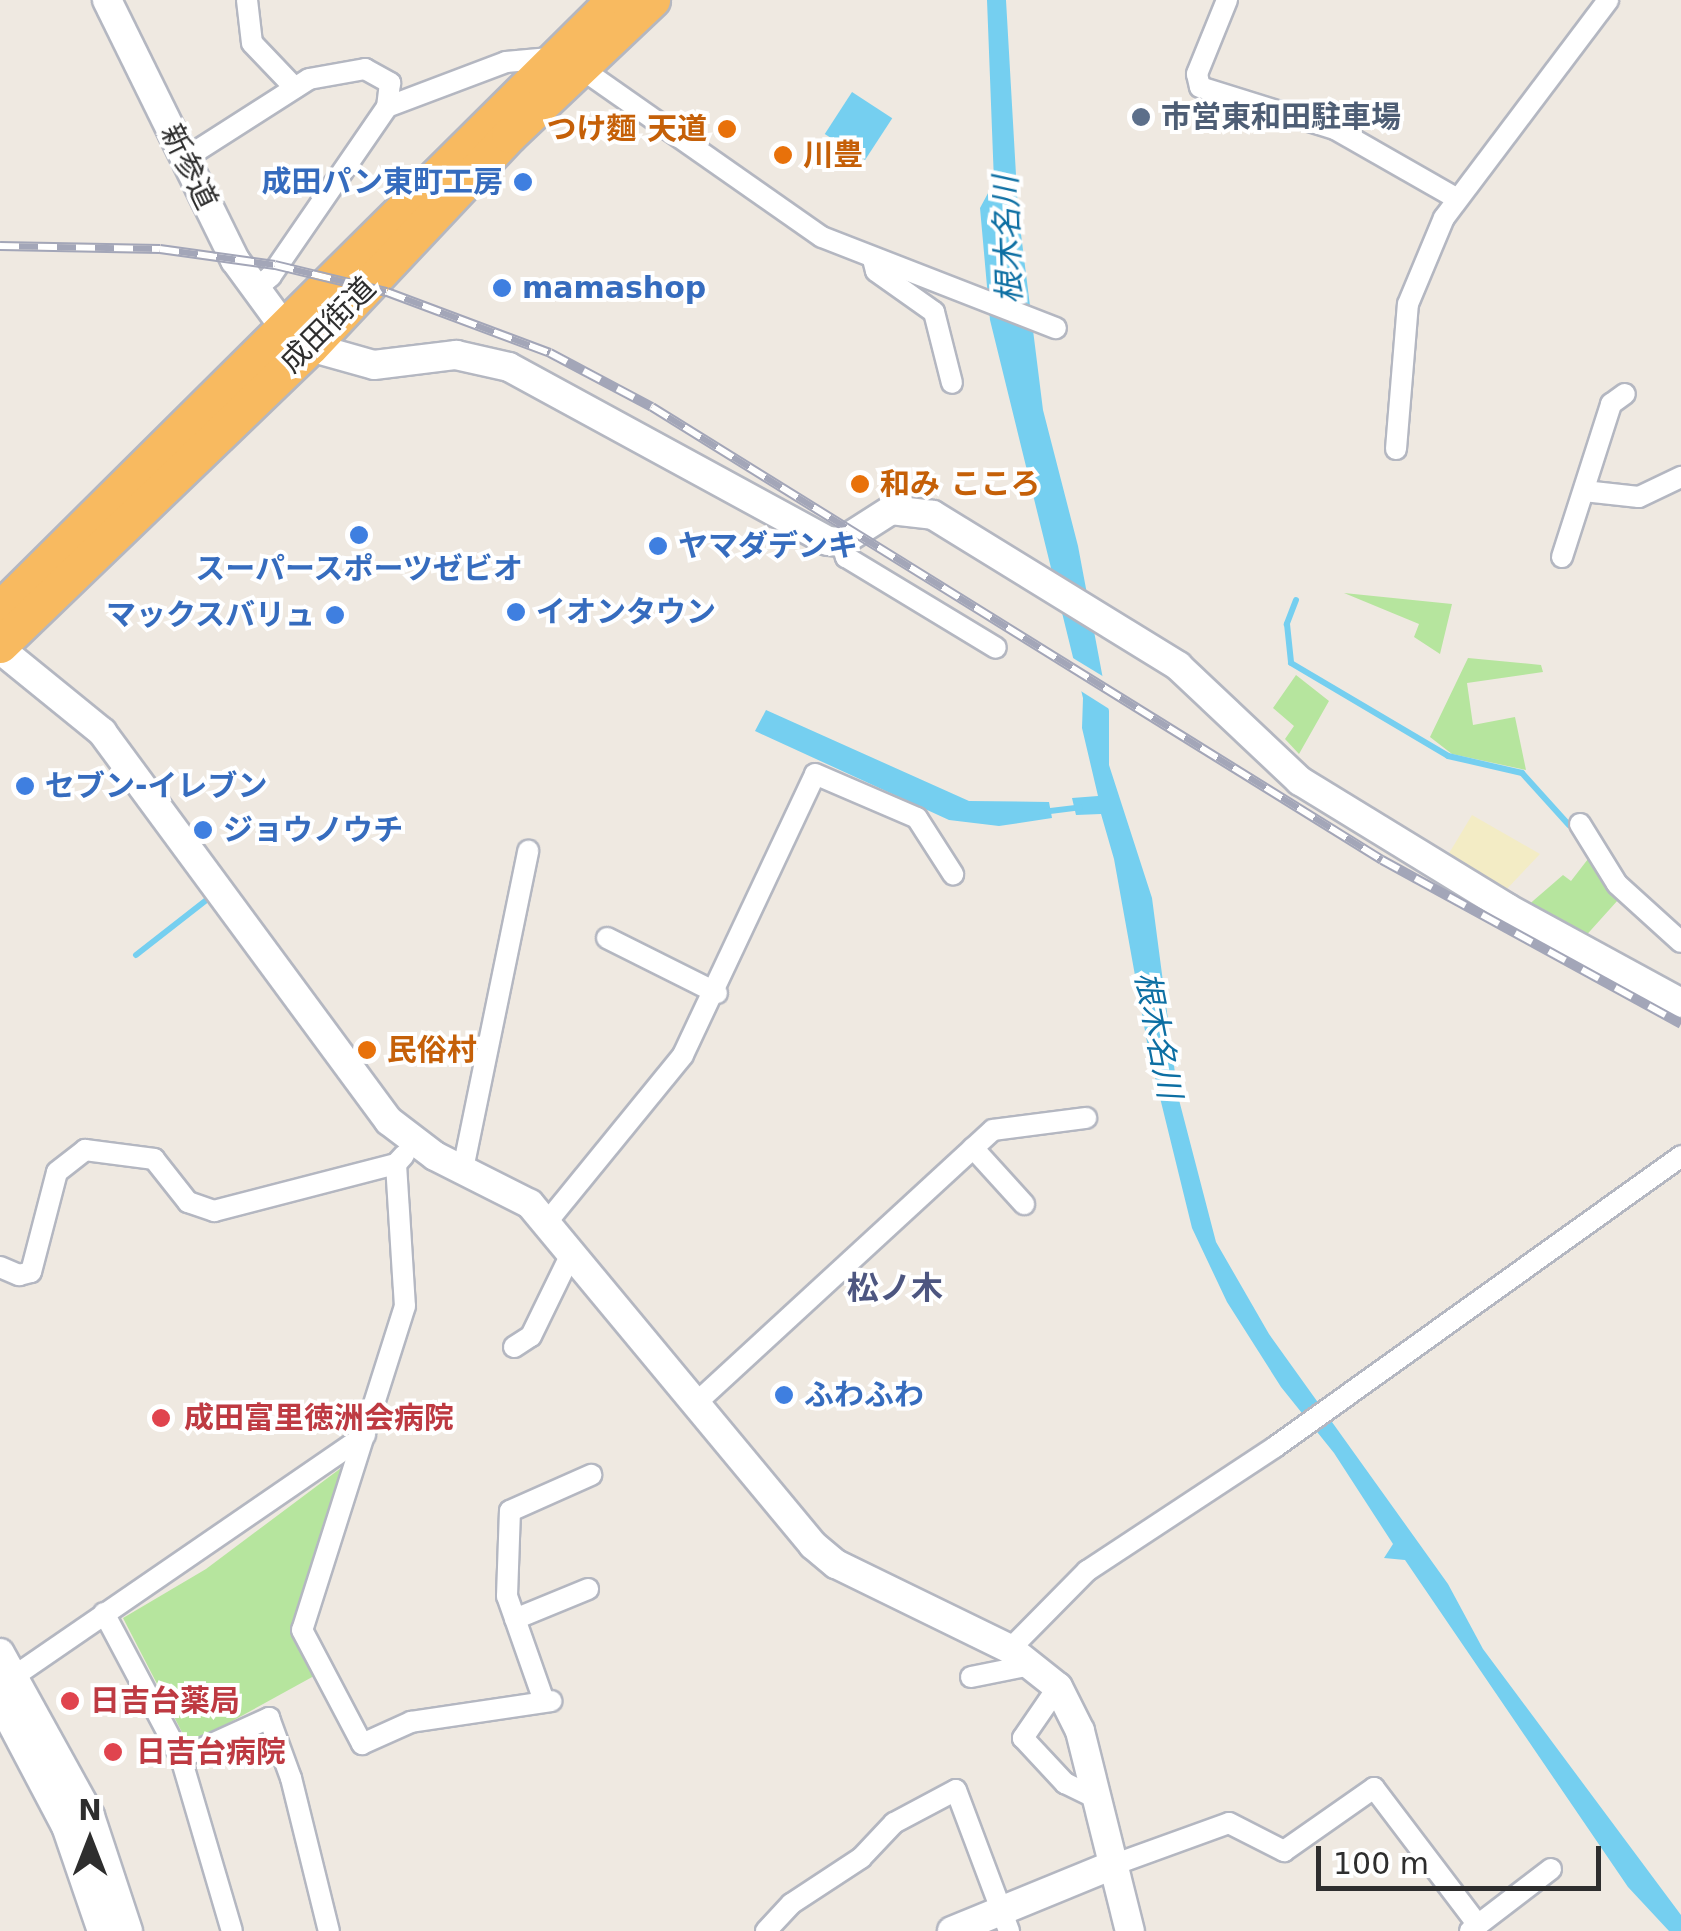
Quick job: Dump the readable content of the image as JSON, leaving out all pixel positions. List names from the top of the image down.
{
  "streets": {
    "highway": ["成田街道"],
    "street": ["新参道"]
  },
  "crossings": [
    ["新参道", "成田街道"]
  ],
  "districts": ["松ノ木"],
  "water": ["根木名川"],
  "places": [
    "市営東和田駐車場",
    "つけ麵 天道",
    "川豊",
    "成田パン東町工房",
    "mamashop",
    "和み こころ",
    "スーパースポーツゼビオ",
    "ヤマダデンキ",
    "イオンタウン",
    "マックスバリュ",
    "セブン-イレブン",
    "ジョウノウチ",
    "民俗村",
    "ふわふわ",
    "成田富里徳洲会病院",
    "日吉台薬局",
    "日吉台病院"
  ],
  "scale_bar": "100 m",
  "north": "top"
}
